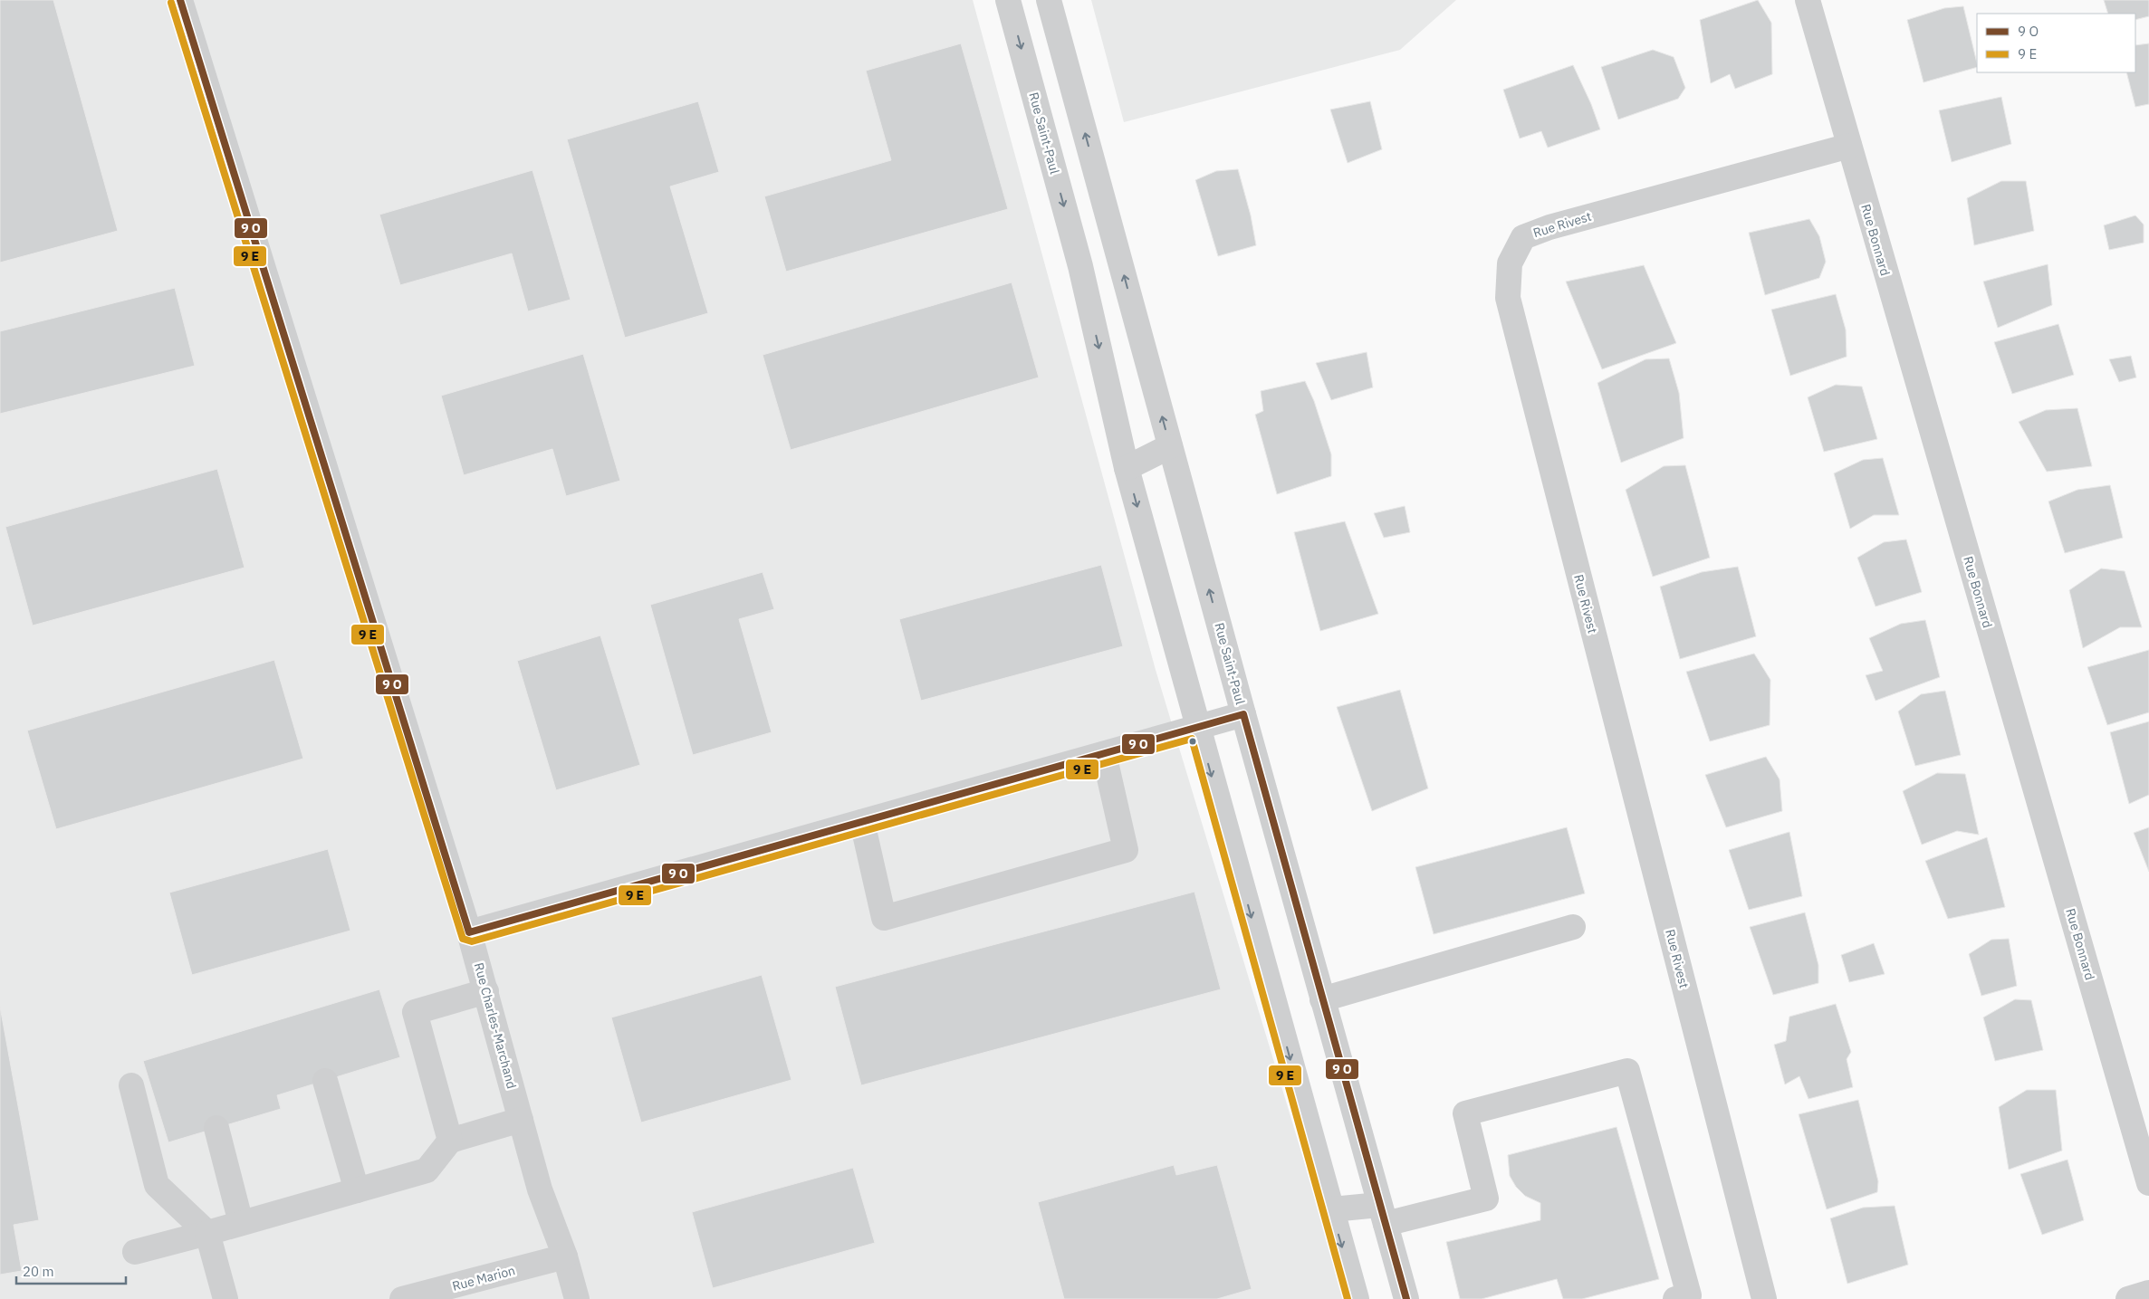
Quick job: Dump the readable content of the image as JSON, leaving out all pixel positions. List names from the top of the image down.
{
  "streets": {
    "street": [
      "Rue Saint-Paul",
      "Rue Rivest",
      "Rue Bonnard",
      "Rue Charles-Marchand",
      "Rue Marion"
    ]
  },
  "crossings": [
    ["Rue Rivest", "Rue Bonnard"],
    ["Rue Charles-Marchand", "Rue Marion"]
  ],
  "legend": ["9 O", "9 E"],
  "scale_bar": "20 m"
}
